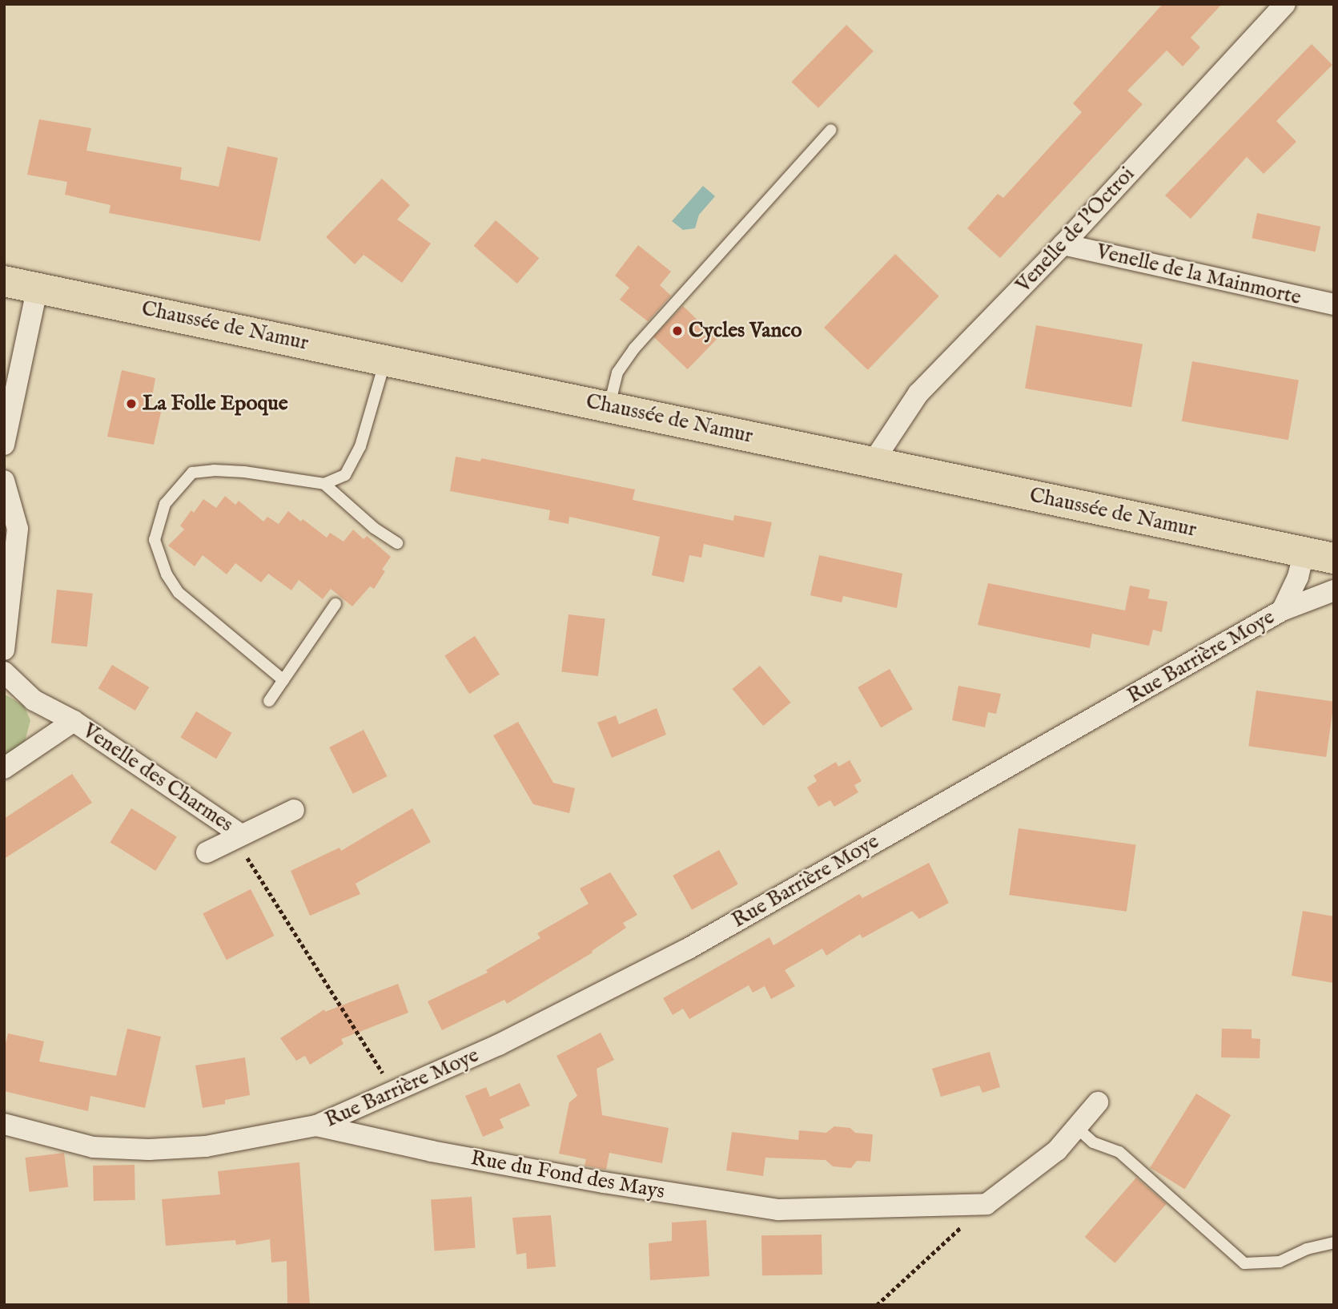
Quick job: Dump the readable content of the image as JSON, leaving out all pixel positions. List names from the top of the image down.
{
  "streets": {
    "main road": ["Chaussée de Namur"],
    "street": [
      "Venelle de l'Octroi",
      "Venelle de la Mainmorte",
      "Rue Barrière Moye",
      "Venelle des Charmes",
      "Rue du Fond des Mays"
    ]
  },
  "crossings": [
    ["Venelle de l'Octroi", "Venelle de la Mainmorte"],
    ["Venelle de l'Octroi", "Chaussée de Namur"],
    ["Chaussée de Namur", "Rue Barrière Moye"],
    ["Rue Barrière Moye", "Rue du Fond des Mays"]
  ],
  "places": ["Cycles Vanco", "La Folle Epoque"]
}
